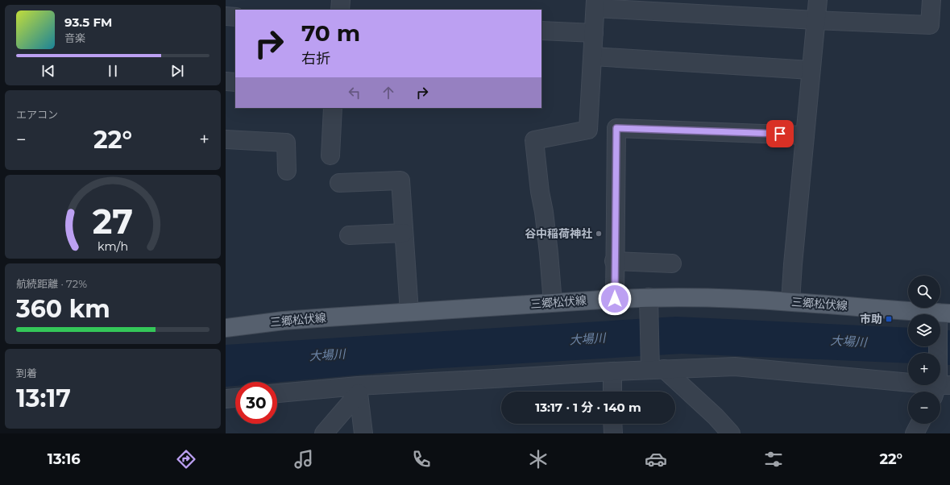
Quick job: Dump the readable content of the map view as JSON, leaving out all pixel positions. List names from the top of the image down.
{
  "streets": {
    "main road": ["三郷松伏線"]
  },
  "water": ["大場川"],
  "places": {
    "other": ["谷中稲荷神社"],
    "transit": ["市助"]
  },
  "page": {
    "turn": ["70 m", "右折"],
    "song": ["93.5 FM", "音楽"],
    "tile": [
      "エアコン",
      ["航続距離 · 72%", "360 km"],
      ["到着", "13:17"]
    ],
    "heat": ["−", "22°", "+"],
    "map_buttons": ["+", "−"],
    "limit": "30",
    "trip": "13:17 · 1 分 · 140 m",
    "tabs": ["13:16", "22°"],
    "gauge": ["27", "km/h"]
  }
}
